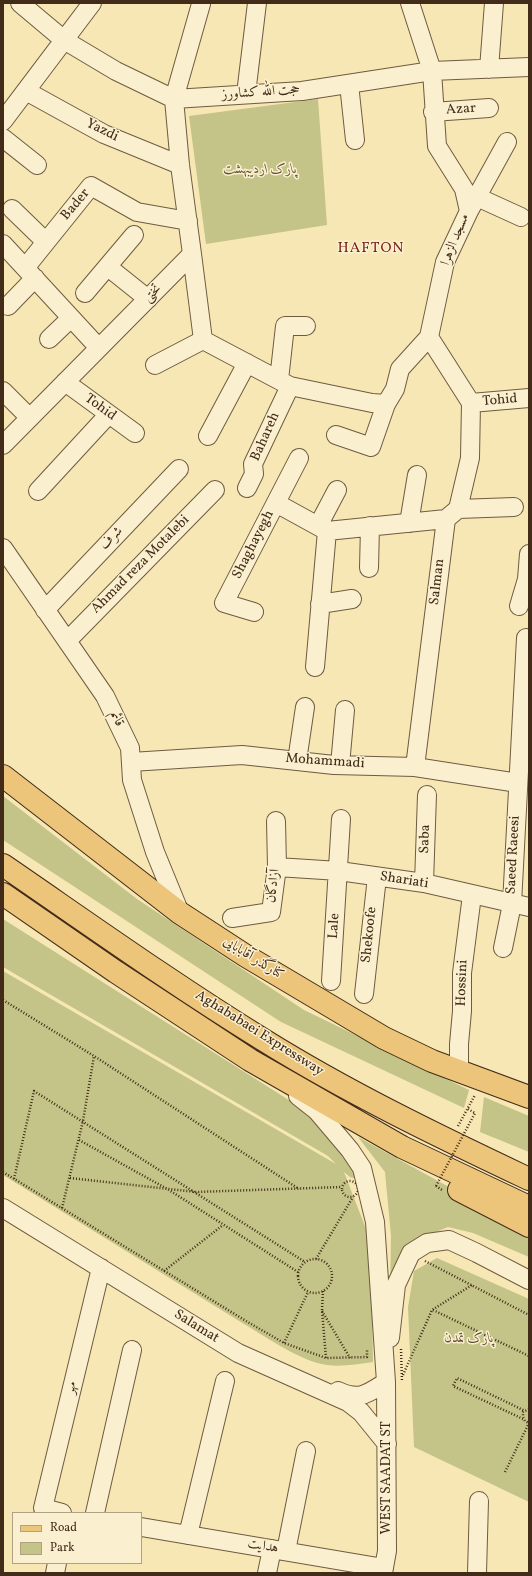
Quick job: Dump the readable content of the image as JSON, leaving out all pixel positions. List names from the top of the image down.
{
  "streets": {
    "main road": ["کنارگذر آقابابایی", "Aghababaei Expressway"],
    "street": [
      "حجت الله کشاورز",
      "Azar",
      "Yazdi",
      "Bader",
      "مسجد الزهرا",
      "تختی",
      "Tohid",
      "Bahareh",
      "شرف",
      "Shaghayegh",
      "Ahmad reza Motalebi",
      "Salman",
      "قائم",
      "Mohammadi",
      "Saba",
      "Saeed Raeesi",
      "Shariati",
      "آزادگان",
      "Lale",
      "Shekoofe",
      "Hossini",
      "Salamat",
      "مهر",
      "WEST SAADAT ST",
      "هدایت"
    ]
  },
  "crossings": [
    ["حجت الله کشاورز", "مسجد الزهرا"],
    ["Azar", "مسجد الزهرا"],
    ["تختی", "Tohid"],
    ["Tohid", "Salman"],
    ["شرف", "قائم"],
    ["Ahmad reza Motalebi", "قائم"],
    ["Salman", "Mohammadi"],
    ["قائم", "Mohammadi"],
    ["قائم", "کنارگذر آقابابایی"],
    ["Mohammadi", "Saeed Raeesi"],
    ["Saba", "Shariati"],
    ["Saeed Raeesi", "Shariati"],
    ["Shariati", "آزادگان"],
    ["Shariati", "Lale"],
    ["Shariati", "Shekoofe"],
    ["Shariati", "Hossini"],
    ["کنارگذر آقابابایی", "Hossini"],
    ["Salamat", "مهر"],
    ["Salamat", "WEST SAADAT ST"],
    ["WEST SAADAT ST", "هدایت"]
  ],
  "districts": ["HAFTON"],
  "parks": ["پارک اردیبهشت", "پارک تمدن"],
  "legend": ["Road", "Park"]
}
